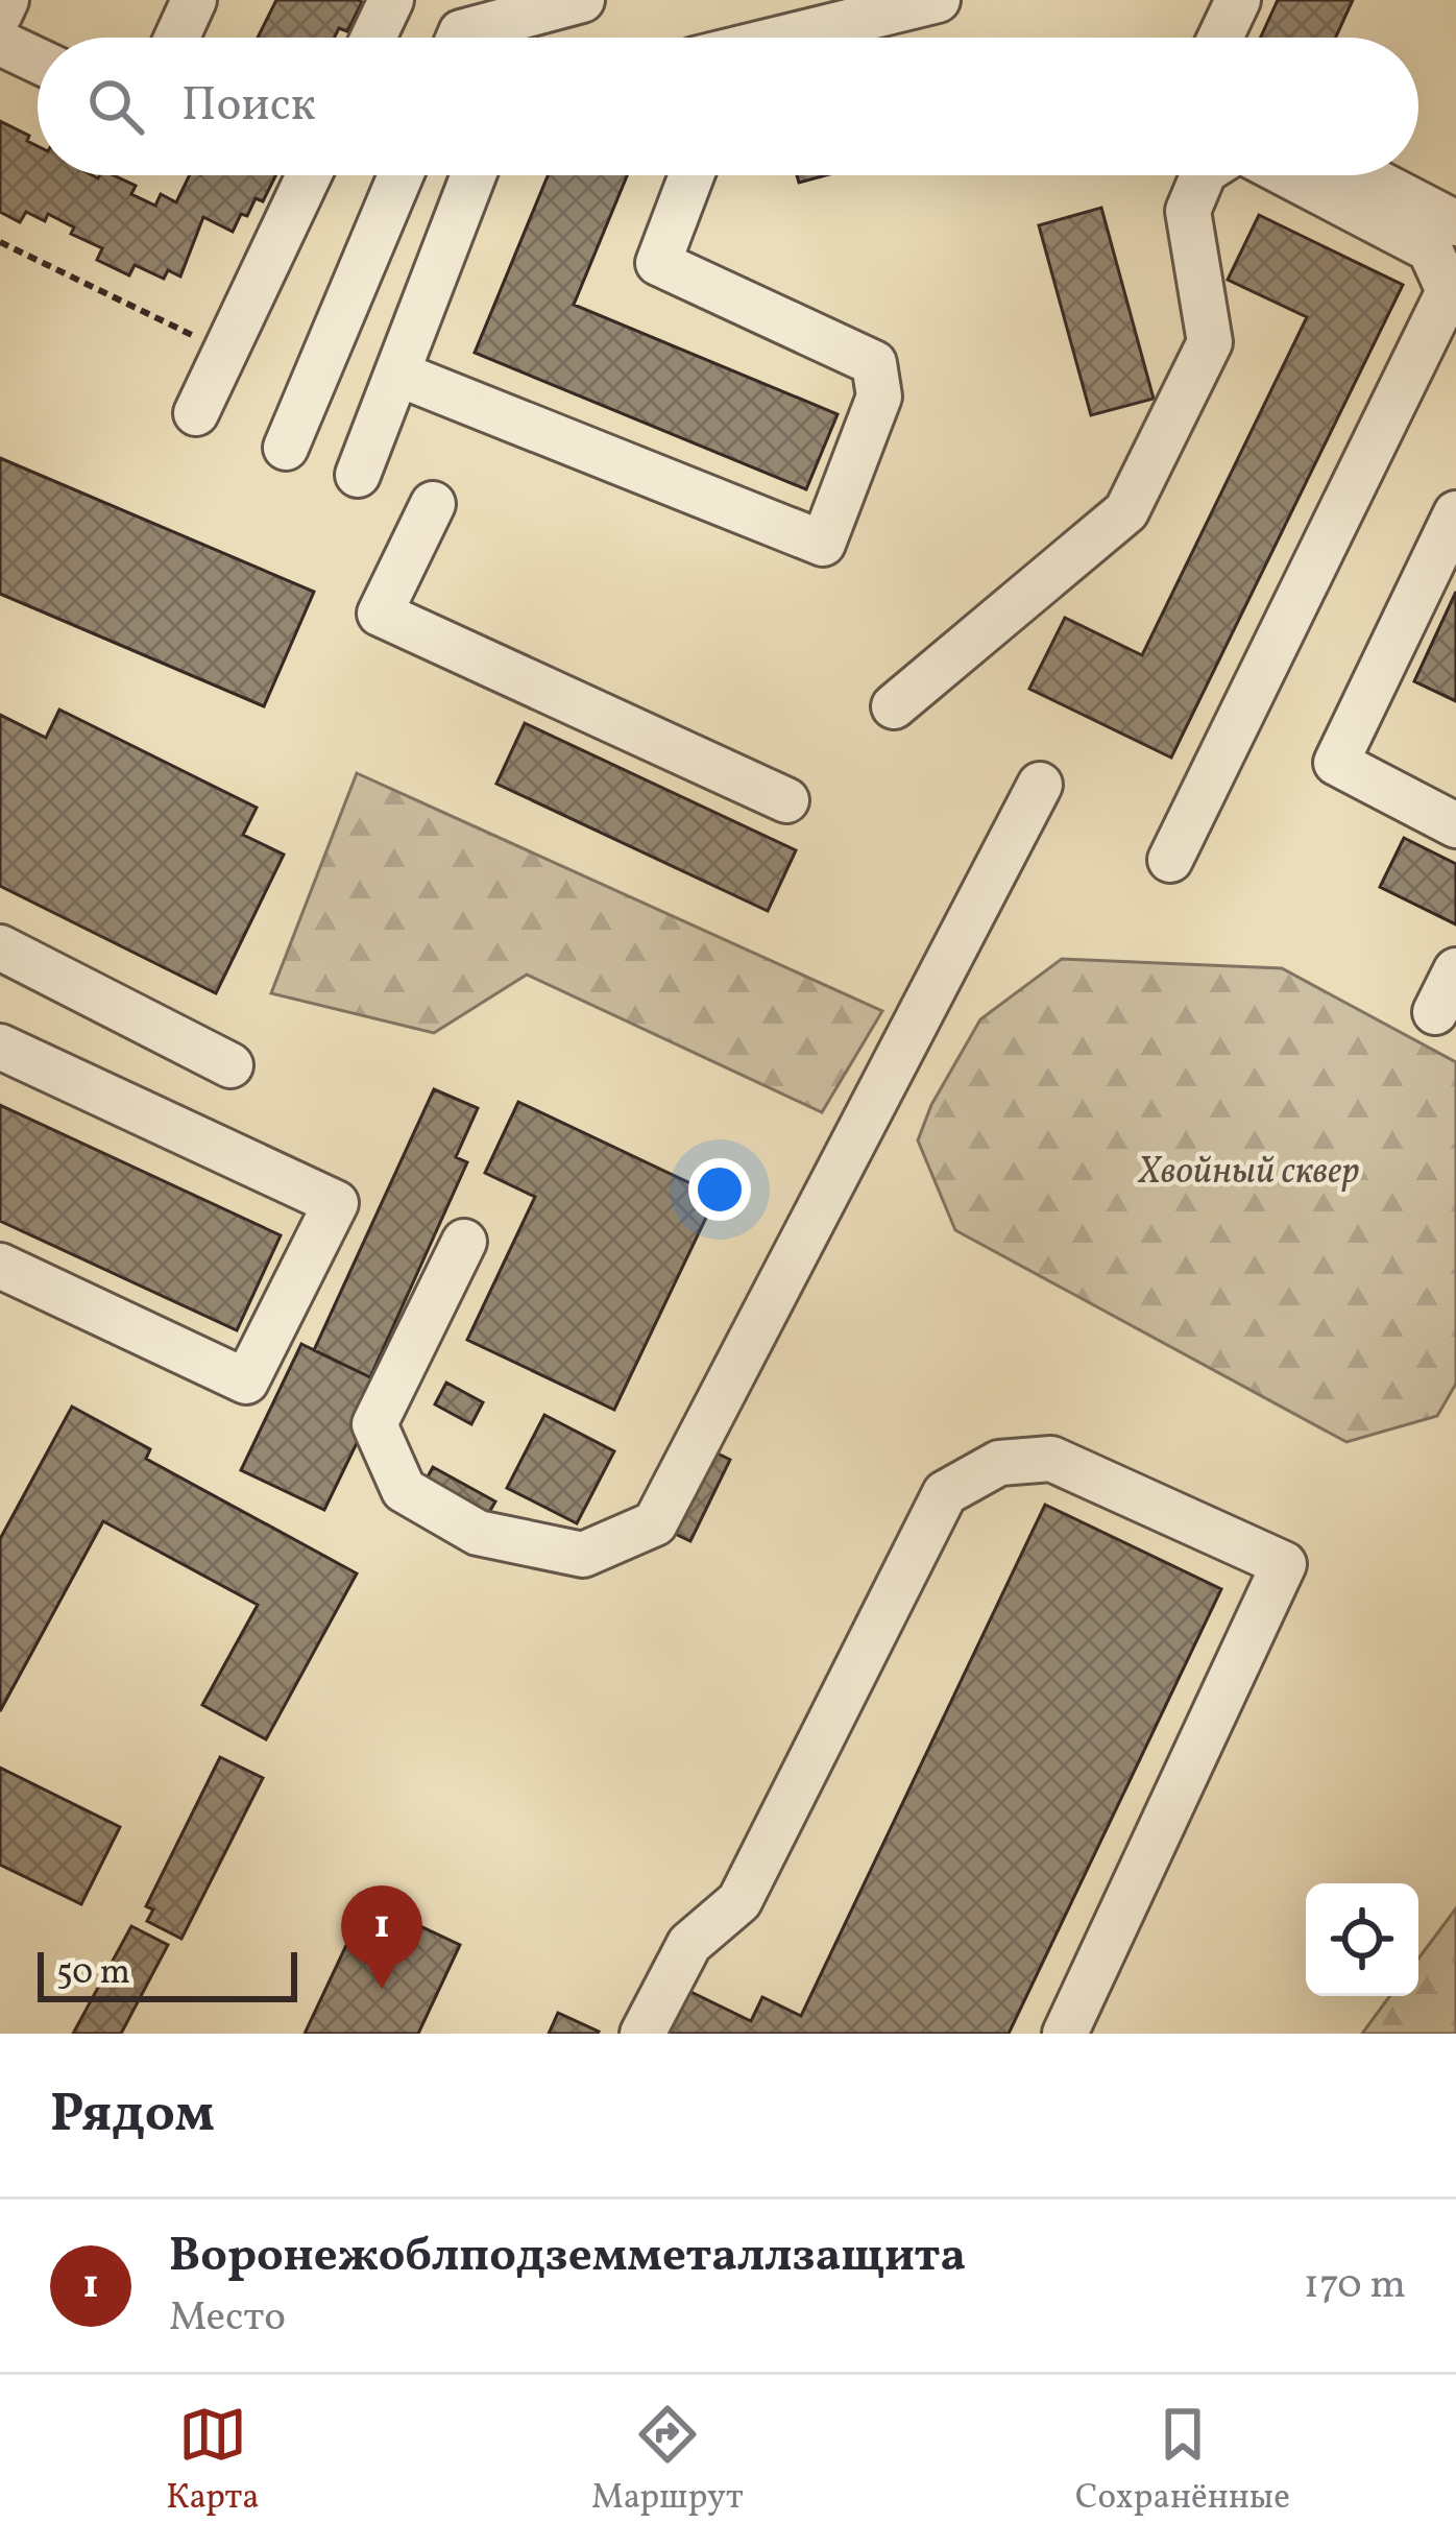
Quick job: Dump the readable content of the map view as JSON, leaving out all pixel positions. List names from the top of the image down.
{
  "parks": ["Хвойный сквер"],
  "scale_bar": "50 m",
  "page": {
    "search": "Поиск",
    "pins": "1",
    "scale": "50 m",
    "heading": "Рядом",
    "list": [
      {
        "mark": "1",
        "name": "Воронежоблподземметаллзащита",
        "note": "Место",
        "value": "170 m"
      }
    ],
    "nav": ["Карта", "Маршрут", "Сохранённые"]
  }
}
